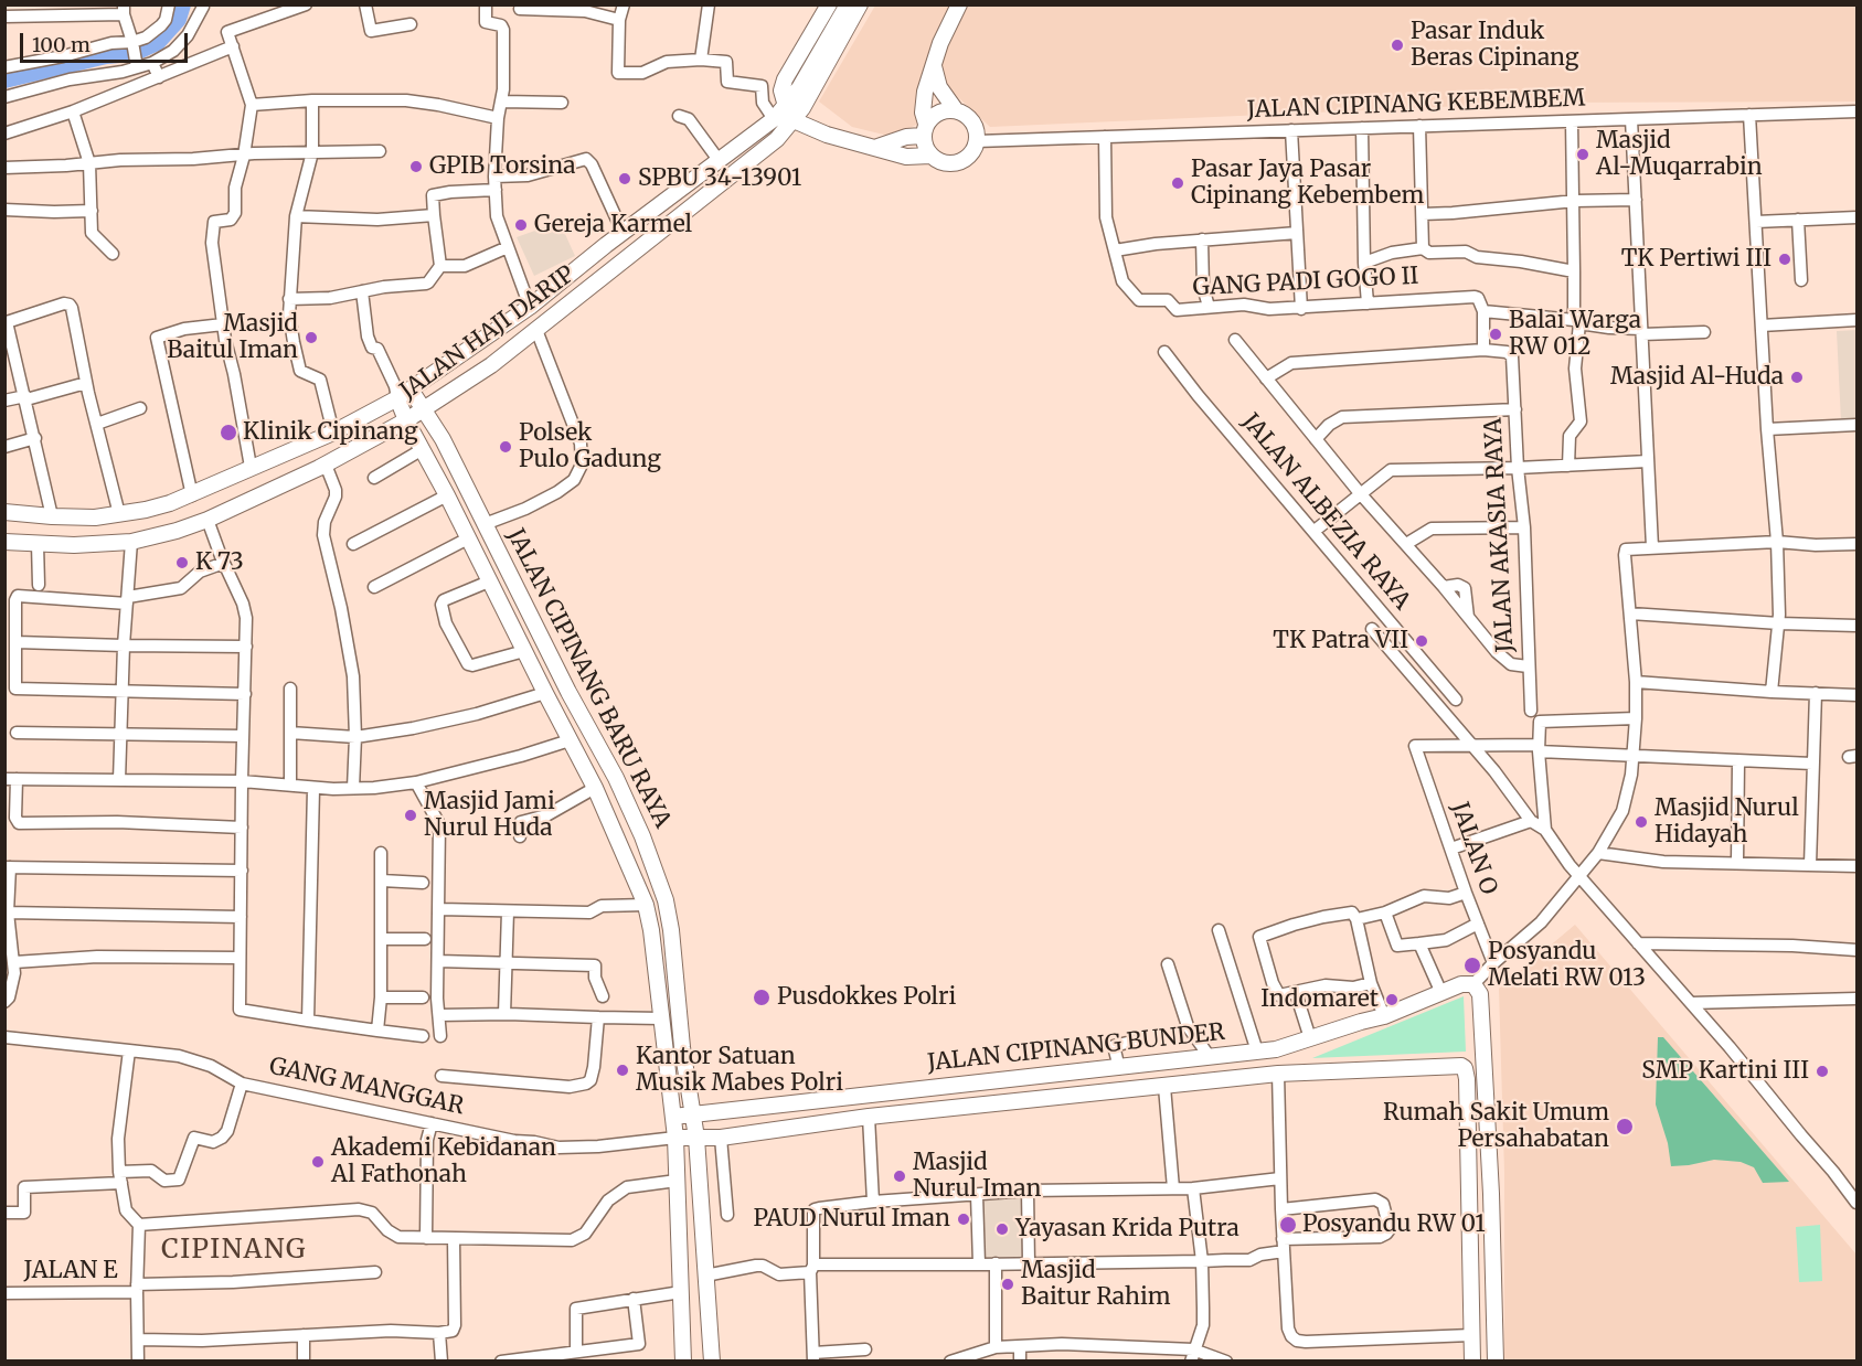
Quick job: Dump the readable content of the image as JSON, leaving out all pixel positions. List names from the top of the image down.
{
  "streets": {
    "main road": ["JALAN HAJI DARIP", "JALAN CIPINANG BARU RAYA", "JALAN CIPINANG BUNDER"],
    "street": [
      "JALAN CIPINANG KEBEMBEM",
      "GANG PADI GOGO II",
      "JALAN ALBEZIA RAYA",
      "JALAN AKASIA RAYA",
      "JALAN O",
      "GANG MANGGAR",
      "JALAN E"
    ]
  },
  "crossings": [
    ["JALAN HAJI DARIP", "JALAN CIPINANG BARU RAYA"],
    ["JALAN CIPINANG BARU RAYA", "JALAN CIPINANG BUNDER"],
    ["JALAN CIPINANG BARU RAYA", "GANG MANGGAR"],
    ["JALAN CIPINANG BUNDER", "GANG MANGGAR"]
  ],
  "districts": ["CIPINANG"],
  "places": [
    "Pasar Induk Beras Cipinang",
    "Masjid Al-Muqarrabin",
    "GPIB Torsina",
    "SPBU 34-13901",
    "Pasar Jaya Pasar Cipinang Kebembem",
    "Gereja Karmel",
    "TK Pertiwi III",
    "Balai Warga RW 012",
    "Masjid Baitul Iman",
    "Masjid Al-Huda",
    "Klinik Cipinang",
    "Polsek Pulo Gadung",
    "K 73",
    "TK Patra VII",
    "Masjid Jami Nurul Huda",
    "Masjid Nurul Hidayah",
    "Posyandu Melati RW 013",
    "Pusdokkes Polri",
    "Indomaret",
    "Kantor Satuan Musik Mabes Polri",
    "SMP Kartini III",
    "Rumah Sakit Umum Persahabatan",
    "Akademi Kebidanan Al Fathonah",
    "Masjid Nurul Iman",
    "PAUD Nurul Iman",
    "Posyandu RW 01",
    "Yayasan Krida Putra",
    "Masjid Baitur Rahim"
  ],
  "scale_bar": "100 m"
}
